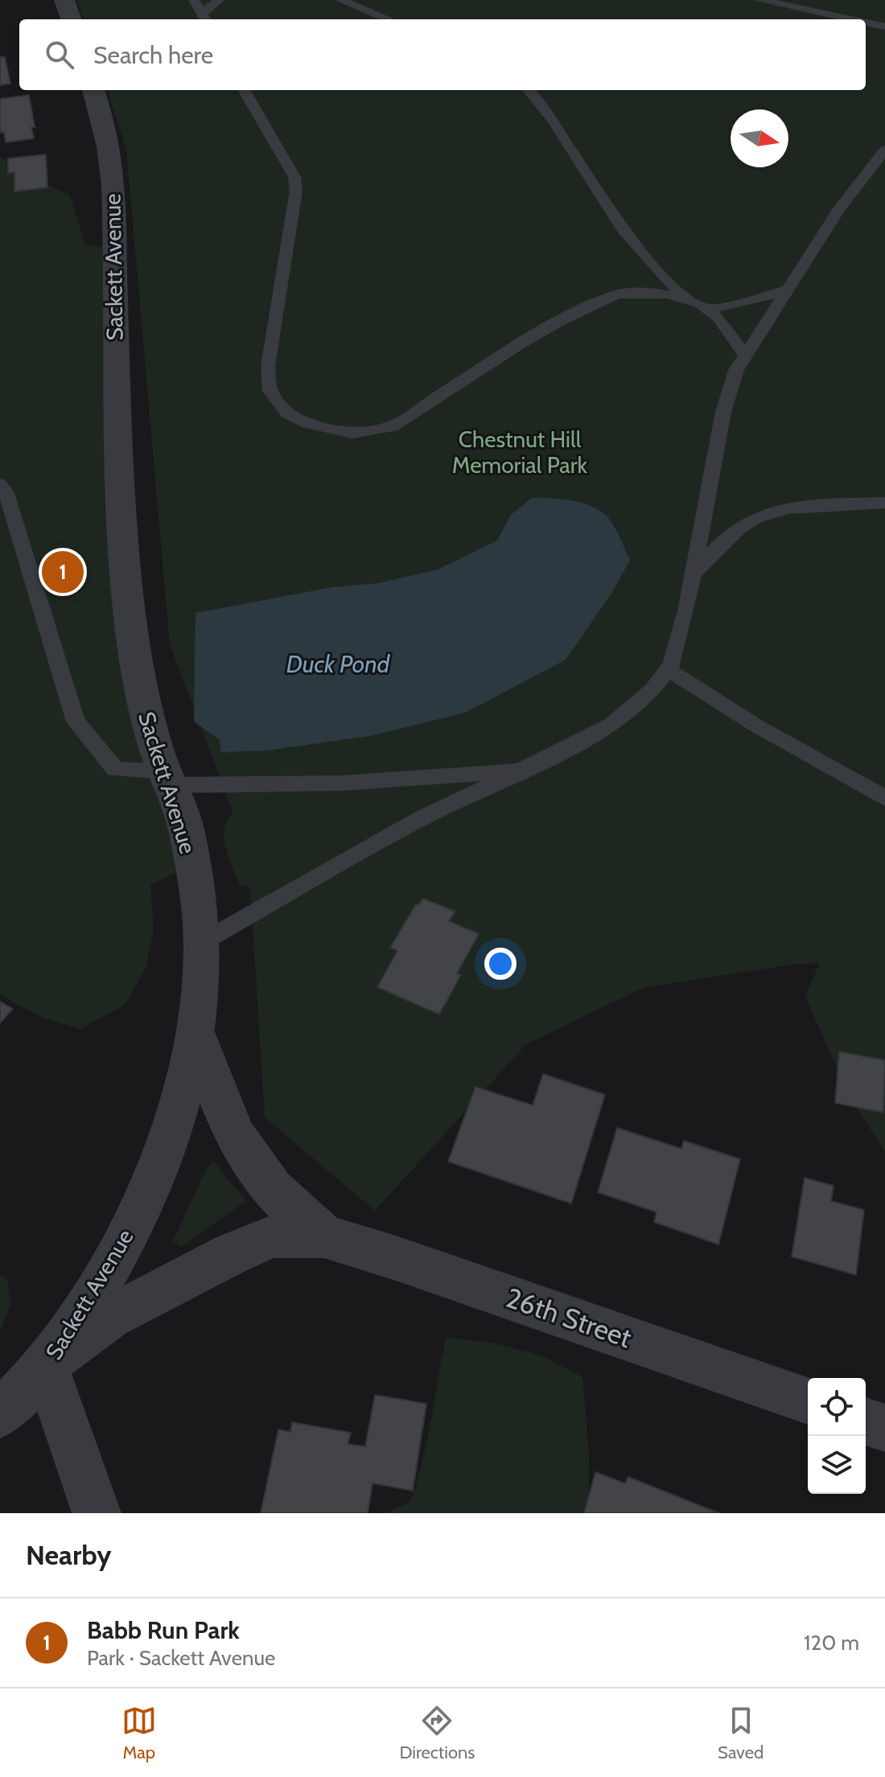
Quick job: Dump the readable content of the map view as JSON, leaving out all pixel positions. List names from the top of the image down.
{
  "streets": {
    "street": ["Sackett Avenue", "26th Street"]
  },
  "crossings": [
    ["Sackett Avenue", "26th Street"]
  ],
  "water": ["Duck Pond"],
  "parks": ["Chestnut Hill Memorial Park"],
  "north": "right",
  "page": {
    "search": "Search here",
    "pins": "1",
    "heading": "Nearby",
    "list": [
      {
        "mark": "1",
        "name": "Babb Run Park",
        "note": "Park · Sackett Avenue",
        "value": "120 m"
      }
    ],
    "nav": ["Map", "Directions", "Saved"]
  }
}
